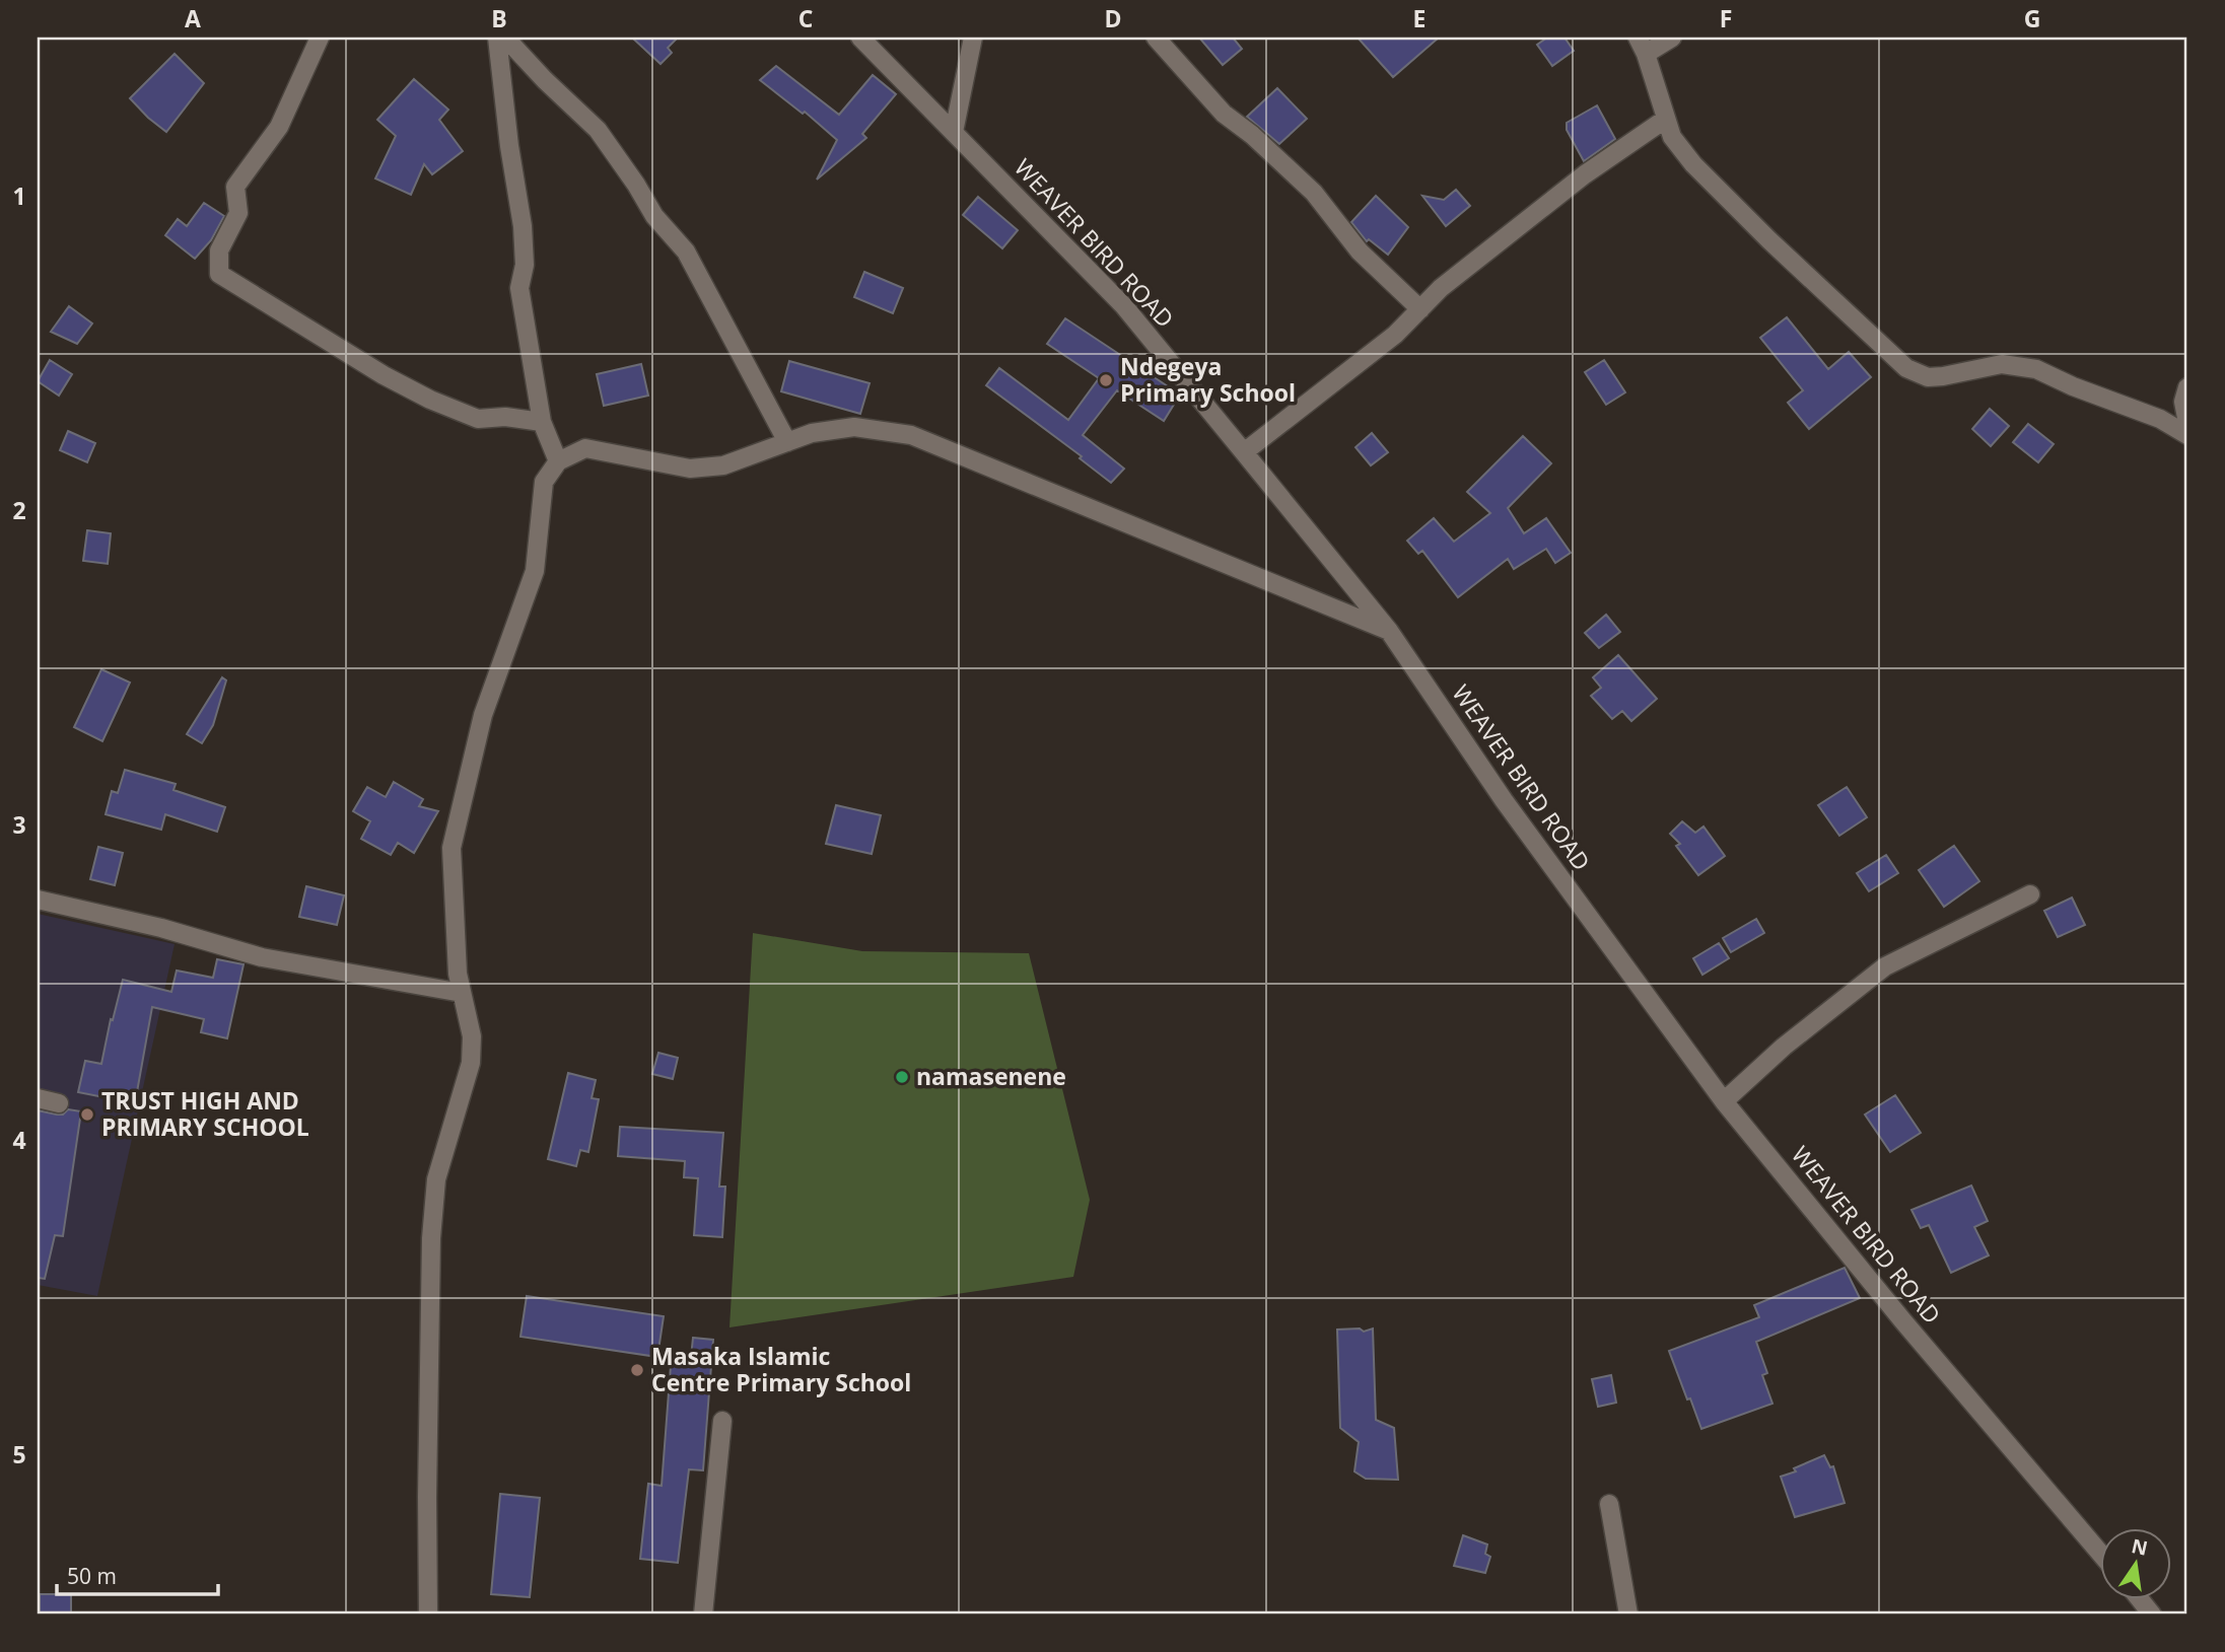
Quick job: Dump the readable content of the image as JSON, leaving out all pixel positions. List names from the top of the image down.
{
  "streets": {
    "street": ["WEAVER BIRD ROAD"]
  },
  "places": [
    "Ndegeya Primary School",
    "namasenene",
    "TRUST HIGH AND PRIMARY SCHOOL",
    "Masaka Islamic Centre Primary School"
  ],
  "scale_bar": "50 m",
  "north": "top",
  "grid": {
    "columns": [
      "A",
      "B",
      "C",
      "D",
      "E",
      "F",
      "G"
    ],
    "rows": [
      "1",
      "2",
      "3",
      "4",
      "5"
    ]
  }
}
